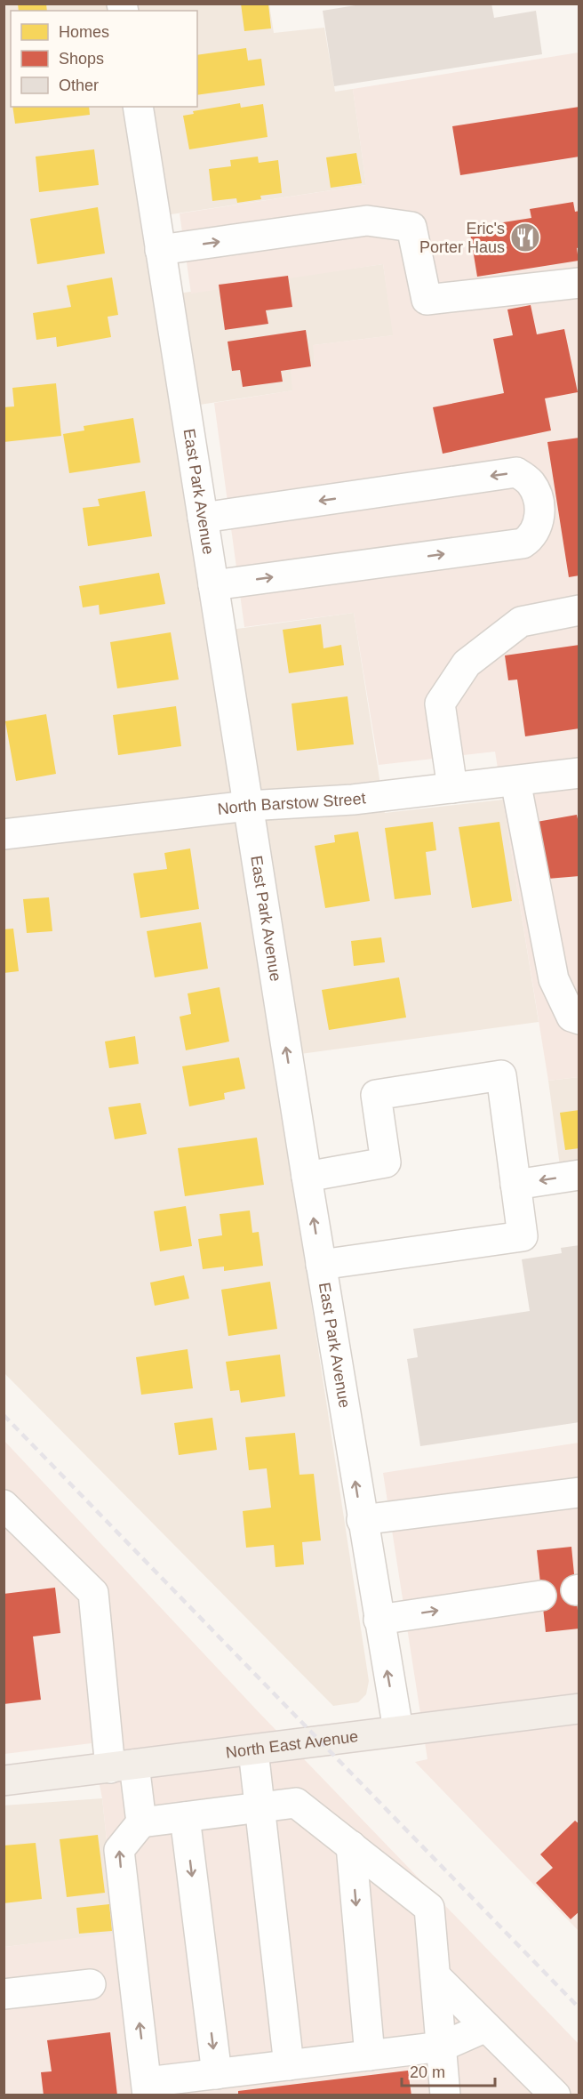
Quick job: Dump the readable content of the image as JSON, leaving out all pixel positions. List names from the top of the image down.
{
  "streets": {
    "main road": ["North East Avenue"],
    "street": ["East Park Avenue", "North Barstow Street"]
  },
  "crossings": [
    ["East Park Avenue", "North Barstow Street"],
    ["East Park Avenue", "North East Avenue"]
  ],
  "one_way": ["East Park Avenue"],
  "places": {
    "restaurant": ["Eric's Porter Haus"]
  },
  "legend": ["Homes", "Shops", "Other"],
  "scale_bar": "20 m"
}
